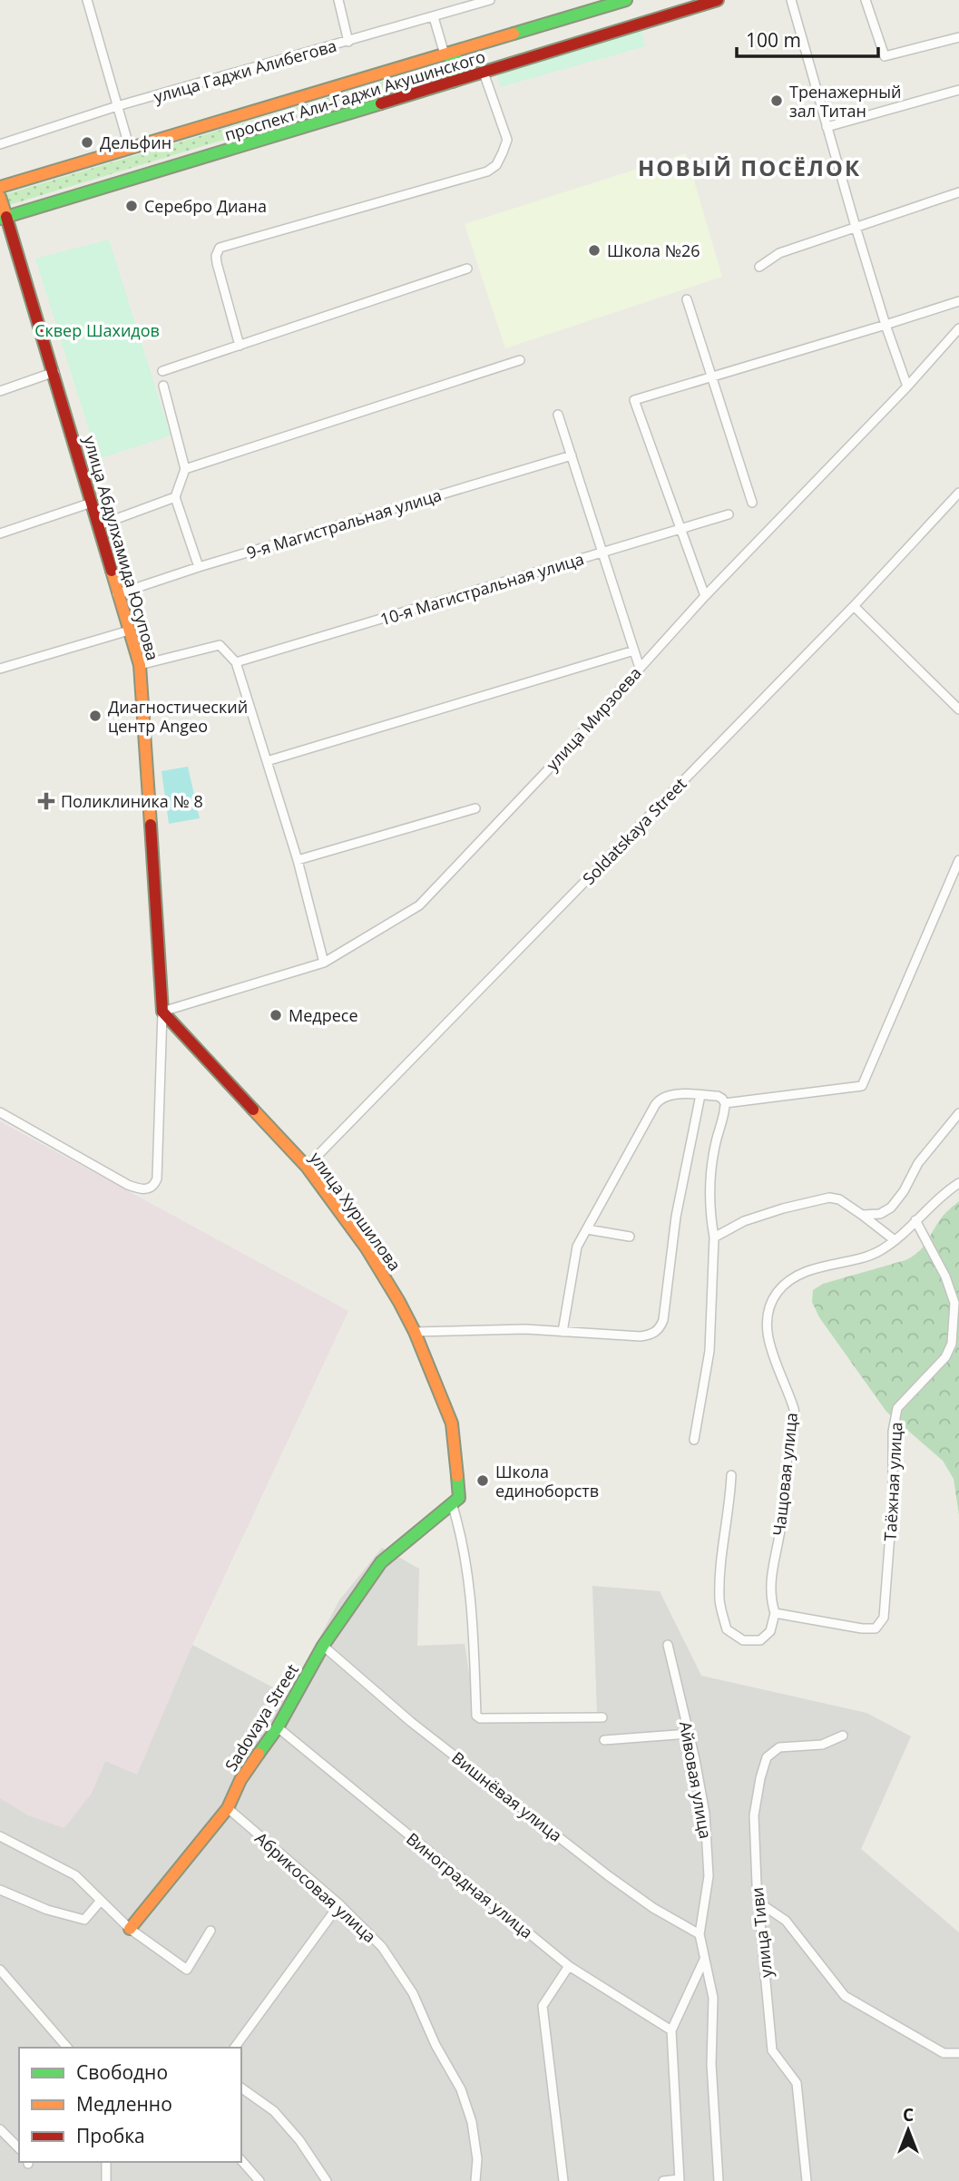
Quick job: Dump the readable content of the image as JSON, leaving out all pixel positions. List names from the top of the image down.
{
  "streets": {
    "street": [
      "улица Гаджи Алибегова",
      "проспект Али-Гаджи Акушинского",
      "9-я Магистральная улица",
      "улица Абдулхамида Юсупова",
      "10-я Магистральная улица",
      "улица Мирзоева",
      "Soldatskaya Street",
      "улица Хуршилова",
      "Чащовая улица",
      "Таёжная улица",
      "Sadovaya Street",
      "Айвовая улица",
      "Вишнёвая улица",
      "Виноградная улица",
      "Абрикосовая улица",
      "улица Тиви"
    ]
  },
  "crossings": [
    ["проспект Али-Гаджи Акушинского", "улица Абдулхамида Юсупова"],
    ["9-я Магистральная улица", "улица Абдулхамида Юсупова"],
    ["улица Абдулхамида Юсупова", "улица Мирзоева"],
    ["улица Абдулхамида Юсупова", "улица Хуршилова"],
    ["улица Мирзоева", "улица Хуршилова"],
    ["Soldatskaya Street", "улица Хуршилова"],
    ["улица Хуршилова", "Sadovaya Street"],
    ["Чащовая улица", "Таёжная улица"],
    ["Sadovaya Street", "Вишнёвая улица"],
    ["Sadovaya Street", "Виноградная улица"],
    ["Sadovaya Street", "Абрикосовая улица"],
    ["Айвовая улица", "Вишнёвая улица"]
  ],
  "districts": ["НОВЫЙ ПОСЁЛОК"],
  "parks": ["Сквер Шахидов"],
  "places": {
    "other": [
      "Тренажерный зал Титан",
      "Дельфин",
      "Серебро Диана",
      "Школа №26",
      "Диагностический центр Angeo",
      "Медресе",
      "Школа единоборств"
    ],
    "health": ["Поликлиника № 8"]
  },
  "legend": ["Свободно", "Медленно", "Пробка"],
  "scale_bar": "100 m",
  "north": "top"
}
